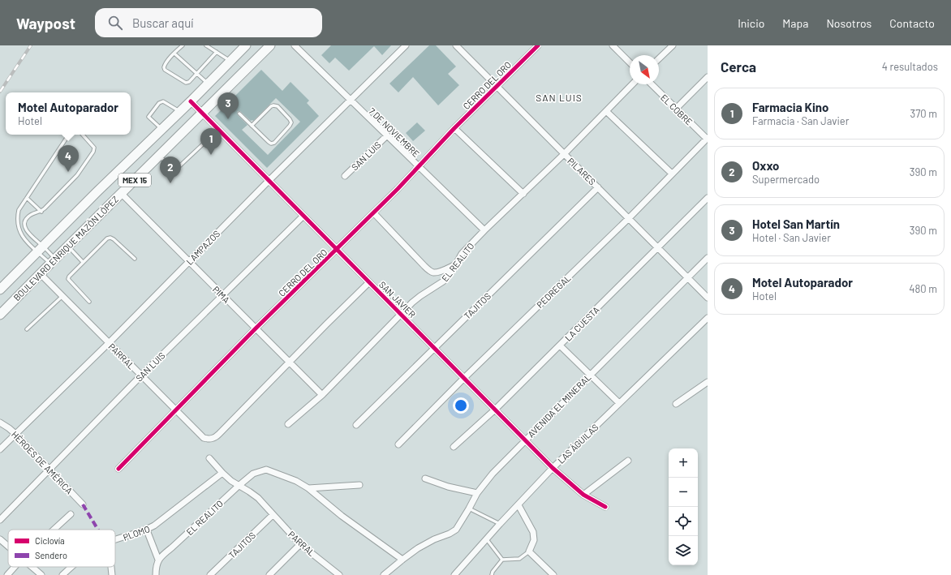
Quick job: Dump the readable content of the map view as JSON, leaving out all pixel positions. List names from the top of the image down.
{
  "streets": {
    "main road": ["MEX 15", "BOULEVARD ENRIQUE MAZÓN LÓPEZ"],
    "street": [
      "CERRO DEL ORO",
      "EL COBRE",
      "7 DE NOVIEMBRE",
      "SAN LUIS",
      "PILARES",
      "LAMPAZOS",
      "EL REALITO",
      "PEDREGAL",
      "PIMA",
      "SAN JAVIER",
      "TAJITOS",
      "LA CUESTA",
      "PARRAL",
      "AVENIDA EL MINERAL",
      "LAS ÁGUILAS",
      "HÉROES DE AMÉRICA",
      "PLOMO"
    ]
  },
  "crossings": [
    ["CERRO DEL ORO", "7 DE NOVIEMBRE"],
    ["CERRO DEL ORO", "PILARES"],
    ["CERRO DEL ORO", "PIMA"],
    ["CERRO DEL ORO", "SAN JAVIER"],
    ["CERRO DEL ORO", "PARRAL"],
    ["EL COBRE", "PEDREGAL"],
    ["7 DE NOVIEMBRE", "SAN LUIS"],
    ["7 DE NOVIEMBRE", "LAMPAZOS"],
    ["7 DE NOVIEMBRE", "EL REALITO"],
    ["SAN LUIS", "PIMA"],
    ["SAN LUIS", "SAN JAVIER"],
    ["SAN LUIS", "PARRAL"],
    ["SAN LUIS", "HÉROES DE AMÉRICA"],
    ["PILARES", "EL REALITO"],
    ["PILARES", "PEDREGAL"],
    ["PILARES", "TAJITOS"],
    ["PILARES", "LA CUESTA"],
    ["PILARES", "AVENIDA EL MINERAL"],
    ["LAMPAZOS", "PIMA"],
    ["LAMPAZOS", "SAN JAVIER"],
    ["LAMPAZOS", "PARRAL"],
    ["LAMPAZOS", "HÉROES DE AMÉRICA"],
    ["BOULEVARD ENRIQUE MAZÓN LÓPEZ", "PIMA"],
    ["BOULEVARD ENRIQUE MAZÓN LÓPEZ", "SAN JAVIER"],
    ["BOULEVARD ENRIQUE MAZÓN LÓPEZ", "PARRAL"],
    ["EL REALITO", "PIMA"],
    ["EL REALITO", "SAN JAVIER"],
    ["EL REALITO", "PARRAL"],
    ["PEDREGAL", "SAN JAVIER"],
    ["PIMA", "PARRAL"],
    ["SAN JAVIER", "TAJITOS"],
    ["SAN JAVIER", "LA CUESTA"],
    ["SAN JAVIER", "AVENIDA EL MINERAL"],
    ["SAN JAVIER", "LAS ÁGUILAS"],
    ["TAJITOS", "PARRAL"],
    ["PARRAL", "PLOMO"]
  ],
  "districts": ["SAN LUIS"],
  "legend": ["Ciclovía", "Sendero"],
  "north": "bottom right",
  "page": {
    "header": "Waypost",
    "search": "Buscar aquí",
    "nav": [
      "Inicio",
      "Mapa",
      "Nosotros",
      "Contacto"
    ],
    "heading": ["Cerca", "4 resultados"],
    "list": [
      {
        "mark": "1",
        "name": "Farmacia Kino",
        "note": "Farmacia · San Javier",
        "value": "370 m"
      },
      {
        "mark": "2",
        "name": "Oxxo",
        "note": "Supermercado",
        "value": "390 m"
      },
      {
        "mark": "3",
        "name": "Hotel San Martín",
        "note": "Hotel · San Javier",
        "value": "390 m"
      },
      {
        "mark": "4",
        "name": "Motel Autoparador",
        "note": "Hotel",
        "value": "480 m"
      }
    ],
    "pins": [
      "3",
      "1",
      "4",
      "2"
    ],
    "popup": ["Motel Autoparador", "Hotel"],
    "map_buttons": ["+", "−"]
  }
}
